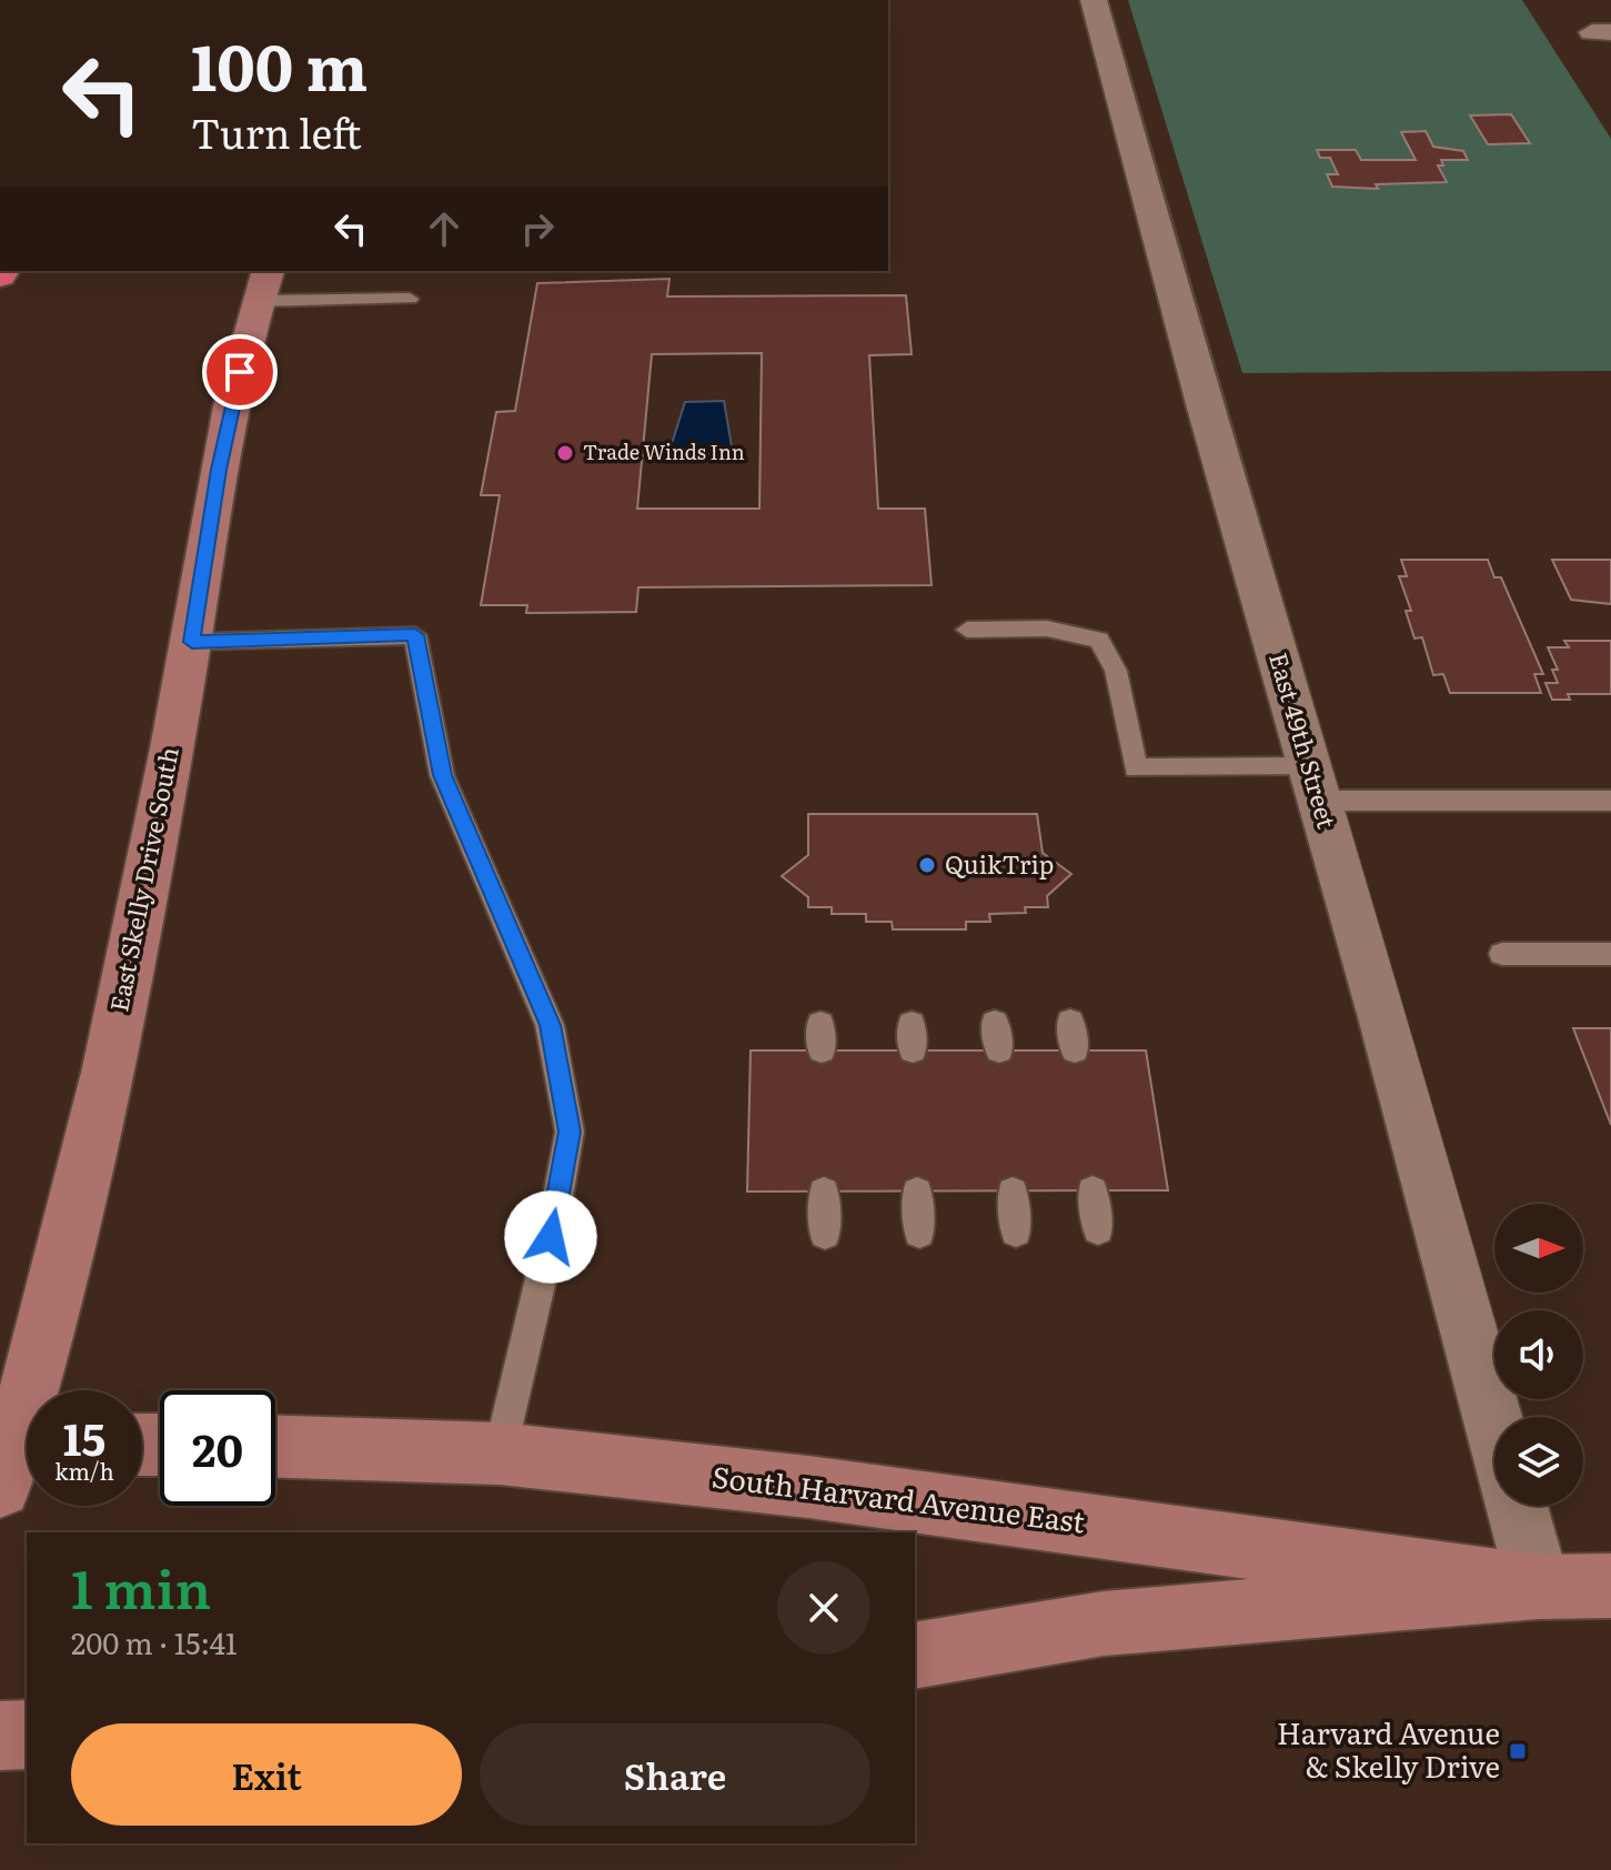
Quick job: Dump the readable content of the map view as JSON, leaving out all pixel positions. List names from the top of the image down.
{
  "streets": {
    "main road": ["East Skelly Drive South", "South Harvard Avenue East"],
    "street": ["East 49th Street"]
  },
  "places": {
    "other": ["Trade Winds Inn", "QuikTrip"],
    "transit": ["Harvard Avenue & Skelly Drive"]
  },
  "north": "right",
  "page": {
    "turn": ["100 m", "Turn left"],
    "speed": "15 km/h",
    "limit": "20",
    "heading": ["1 min", "200 m · 15:41"],
    "buttons": ["Exit", "Share"]
  }
}
